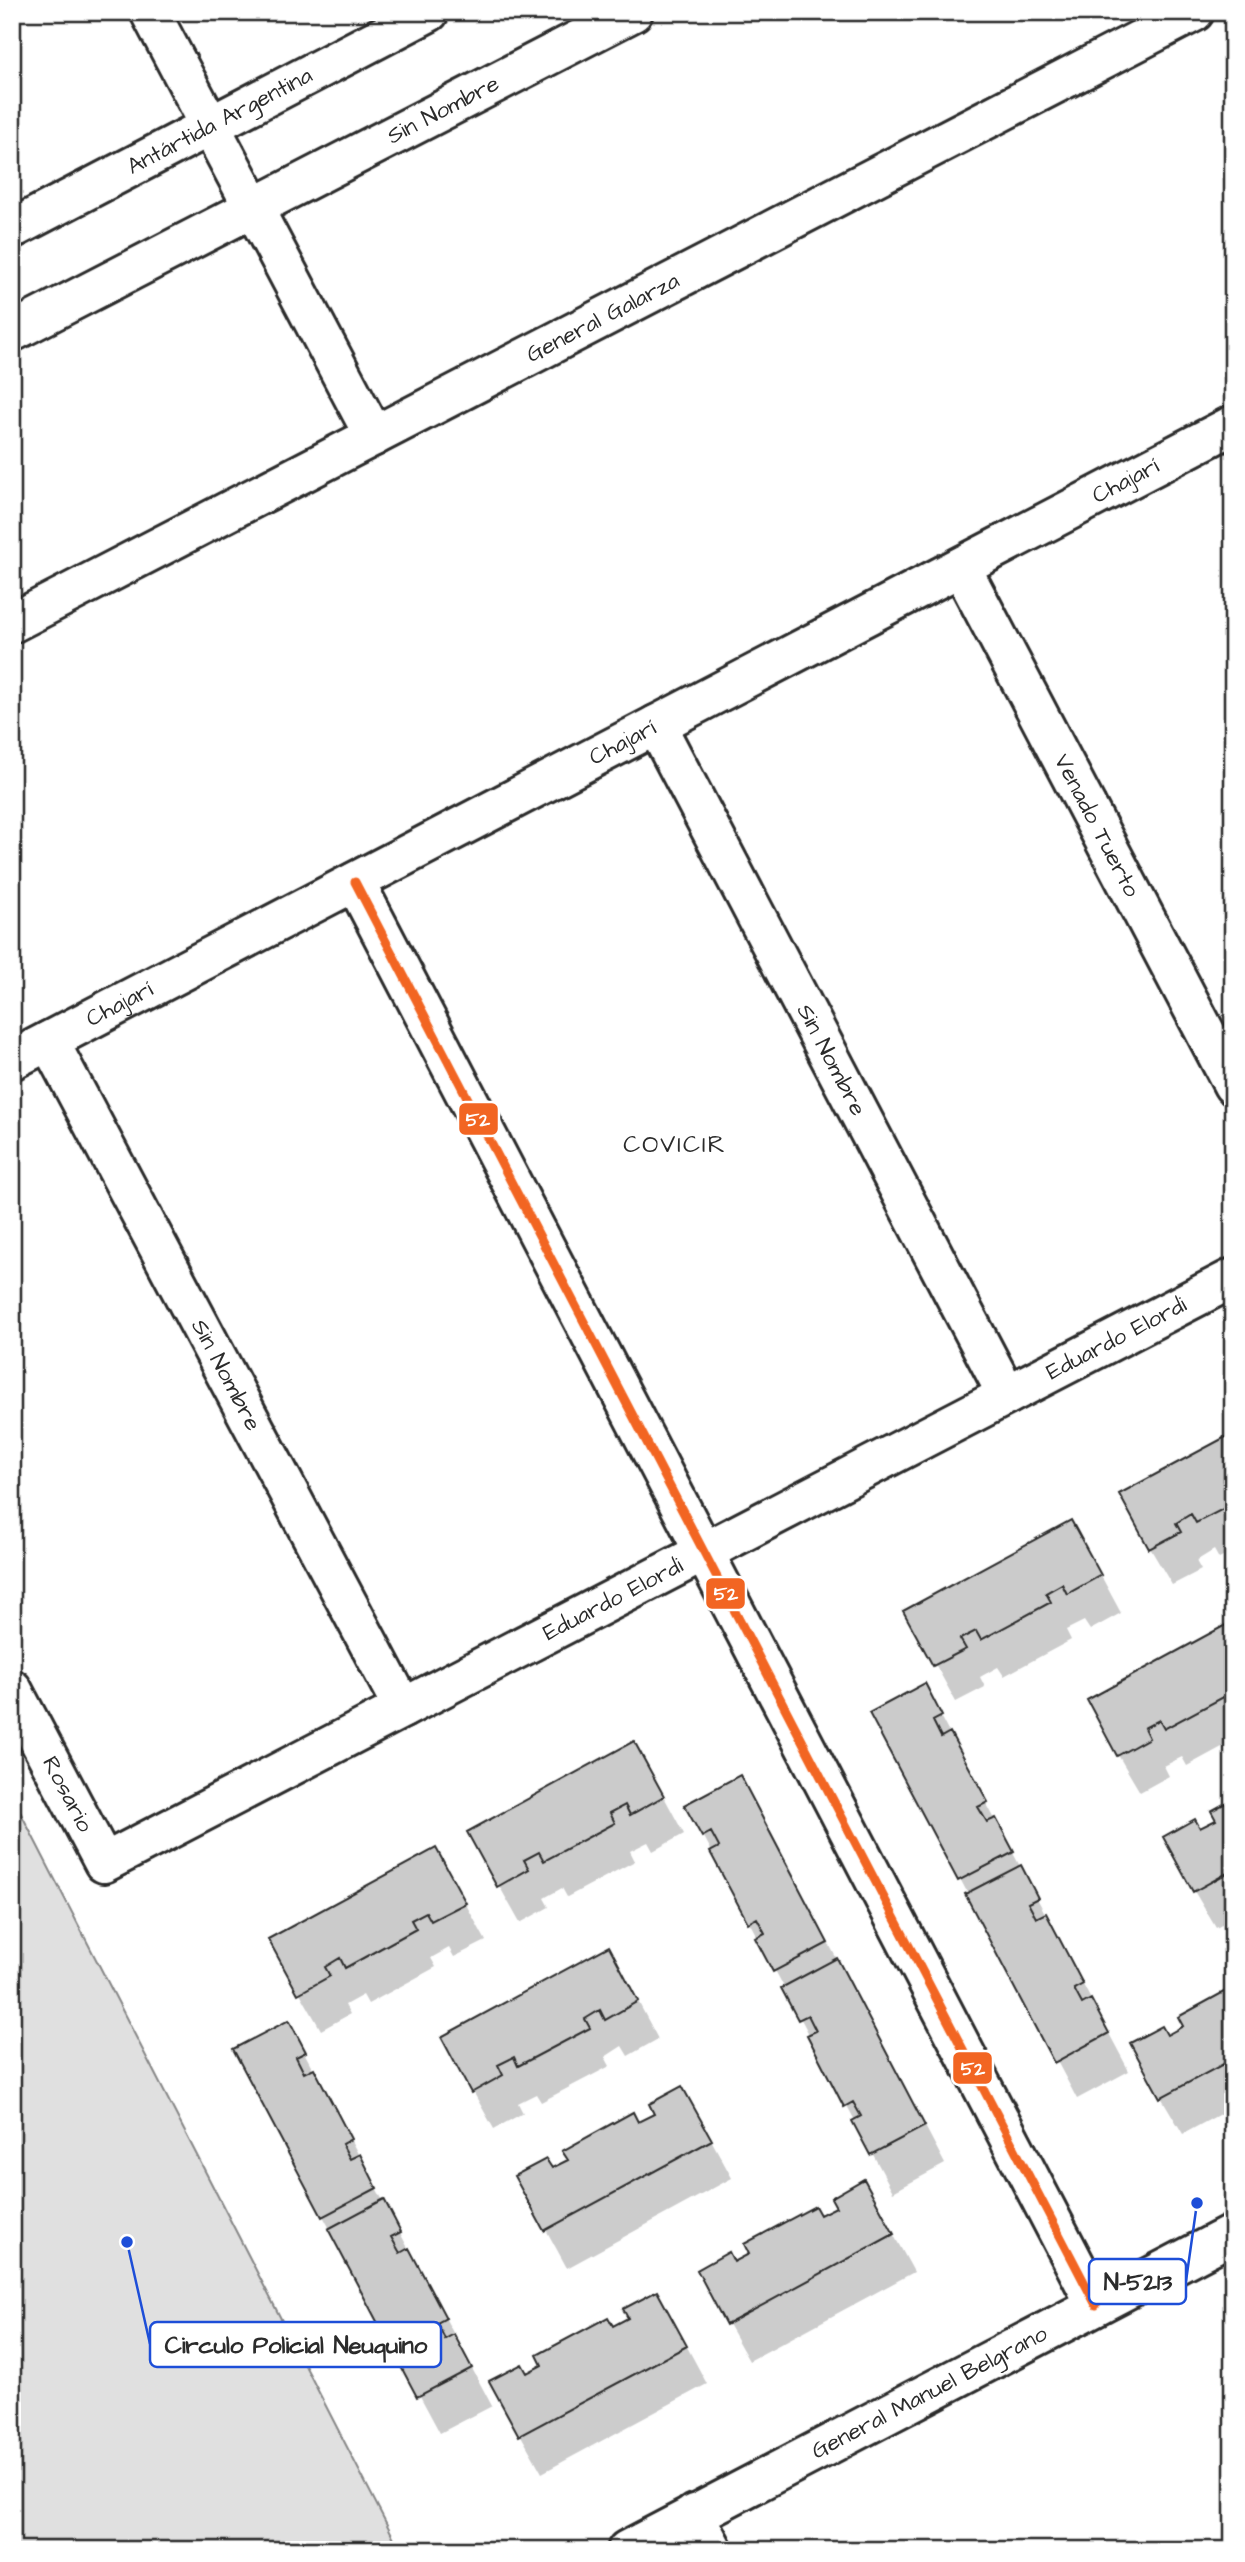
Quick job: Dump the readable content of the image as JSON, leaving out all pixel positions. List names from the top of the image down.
{
  "streets": {
    "street": [
      "Sin Nombre",
      "Antártida Argentina",
      "General Galarza",
      "Chajarí",
      "Venado Tuerto",
      "Eduardo Elordi",
      "Rosario",
      "General Manuel Belgrano"
    ]
  },
  "crossings": [
    ["Sin Nombre", "Chajarí"],
    ["Sin Nombre", "Eduardo Elordi"],
    ["Chajarí", "Venado Tuerto"],
    ["Eduardo Elordi", "Rosario"]
  ],
  "districts": ["COVICIR"],
  "places": ["N-5213", "Circulo Policial Neuquino"],
  "lines": ["transit line 52"]
}
